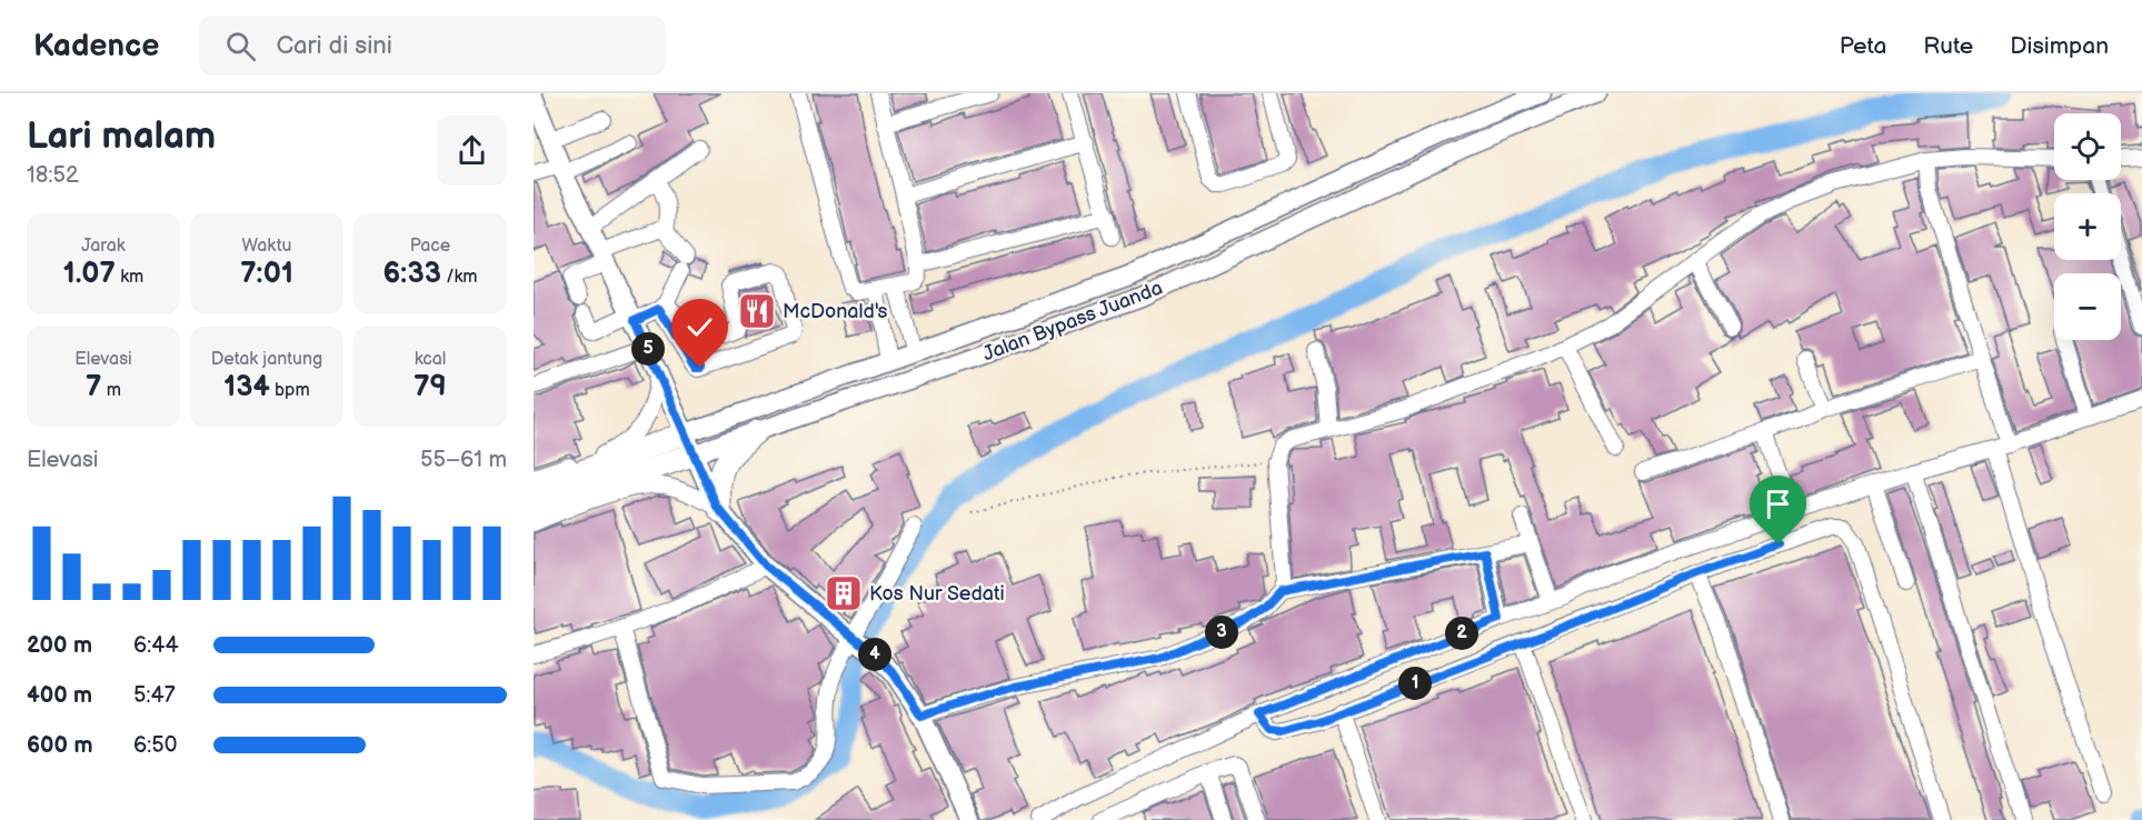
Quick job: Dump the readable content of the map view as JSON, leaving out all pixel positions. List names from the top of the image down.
{
  "streets": {
    "highway": ["Jalan Bypass Juanda"]
  },
  "places": {
    "restaurant": ["McDonald's"],
    "building": ["Kos Nur Sedati"]
  },
  "page": {
    "header": "Kadence",
    "search": "Cari di sini",
    "nav": ["Peta", "Rute", "Disimpan"],
    "heading": ["Lari malam", "18:52"],
    "map_buttons": ["+", "−"],
    "stats": [
      ["Jarak", "1.07 km"],
      ["Waktu", "7:01"],
      ["Pace", "6:33 /km"],
      ["Elevasi", "7 m"],
      ["Detak jantung", "134 bpm"],
      ["kcal", "79"]
    ],
    "pins": [
      "5",
      "3",
      "2",
      "4",
      "1"
    ],
    "chart": ["Elevasi", "55–61 m"],
    "list": [
      {
        "name": "200 m",
        "note": "6:44"
      },
      {
        "name": "400 m",
        "note": "5:47"
      },
      {
        "name": "600 m",
        "note": "6:50"
      }
    ]
  }
}
